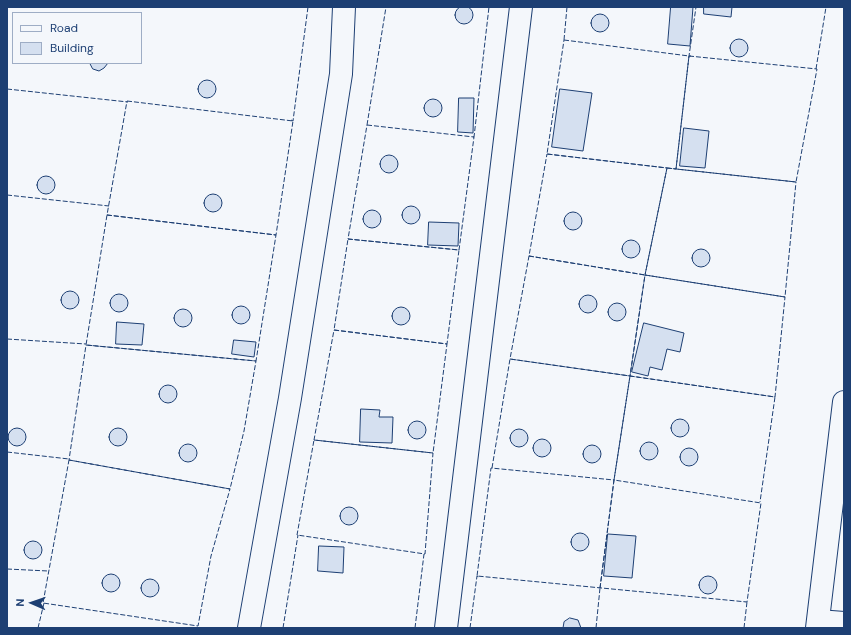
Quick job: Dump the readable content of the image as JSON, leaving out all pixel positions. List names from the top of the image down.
{
  "legend": ["Road", "Building"],
  "north": "left"
}
